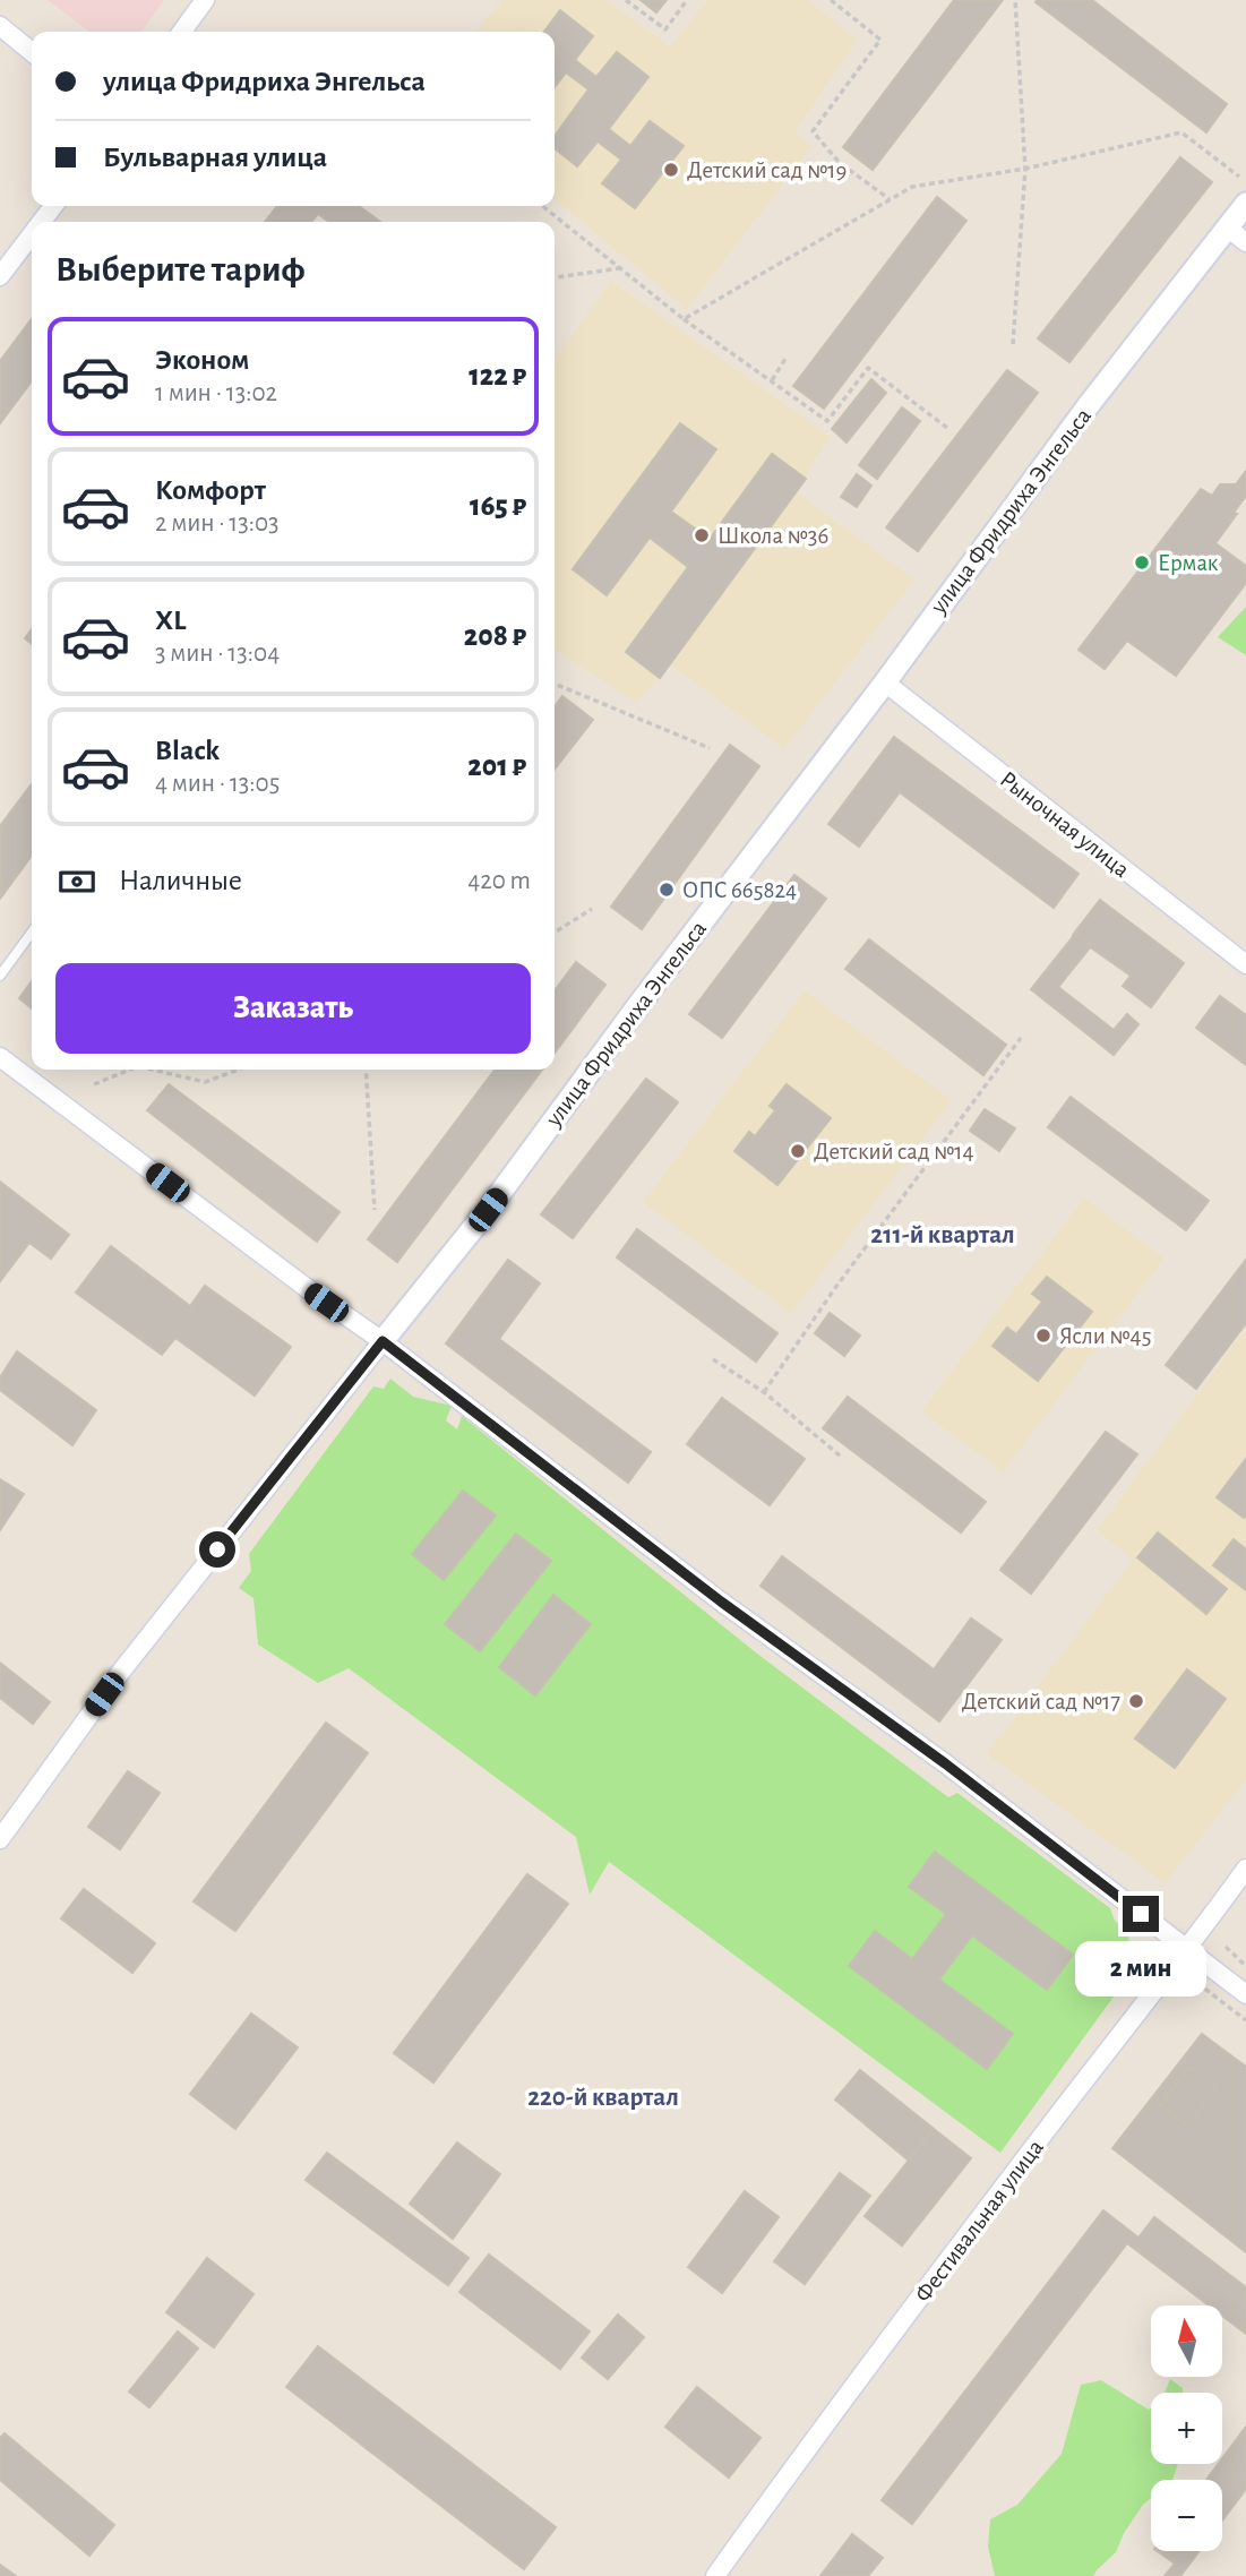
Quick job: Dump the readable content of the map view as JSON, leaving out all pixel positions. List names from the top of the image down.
{
  "streets": {
    "street": ["улица Фридриха Энгельса", "Рыночная улица", "Фестивальная улица"]
  },
  "crossings": [
    ["улица Фридриха Энгельса", "Рыночная улица"]
  ],
  "districts": ["211-й квартал", "220-й квартал"],
  "places": [
    "Детский сад №19",
    "Школа №36",
    "Ермак",
    "ОПС 665824",
    "Детский сад №14",
    "Ясли №45",
    "Детский сад №17"
  ],
  "north": "top",
  "page": {
    "banner": ["улица Фридриха Энгельса", "Бульварная улица"],
    "heading": "Выберите тариф",
    "list": [
      {
        "name": "Эконом",
        "note": "1 мин · 13:02",
        "value": "122 ₽"
      },
      {
        "name": "Комфорт",
        "note": "2 мин · 13:03",
        "value": "165 ₽"
      },
      {
        "name": "XL",
        "note": "3 мин · 13:04",
        "value": "208 ₽"
      },
      {
        "name": "Black",
        "note": "4 мин · 13:05",
        "value": "201 ₽"
      }
    ],
    "pay": ["Наличные", "420 m"],
    "buttons": "Заказать",
    "bubble": "2 мин",
    "map_buttons": ["+", "−"]
  }
}
